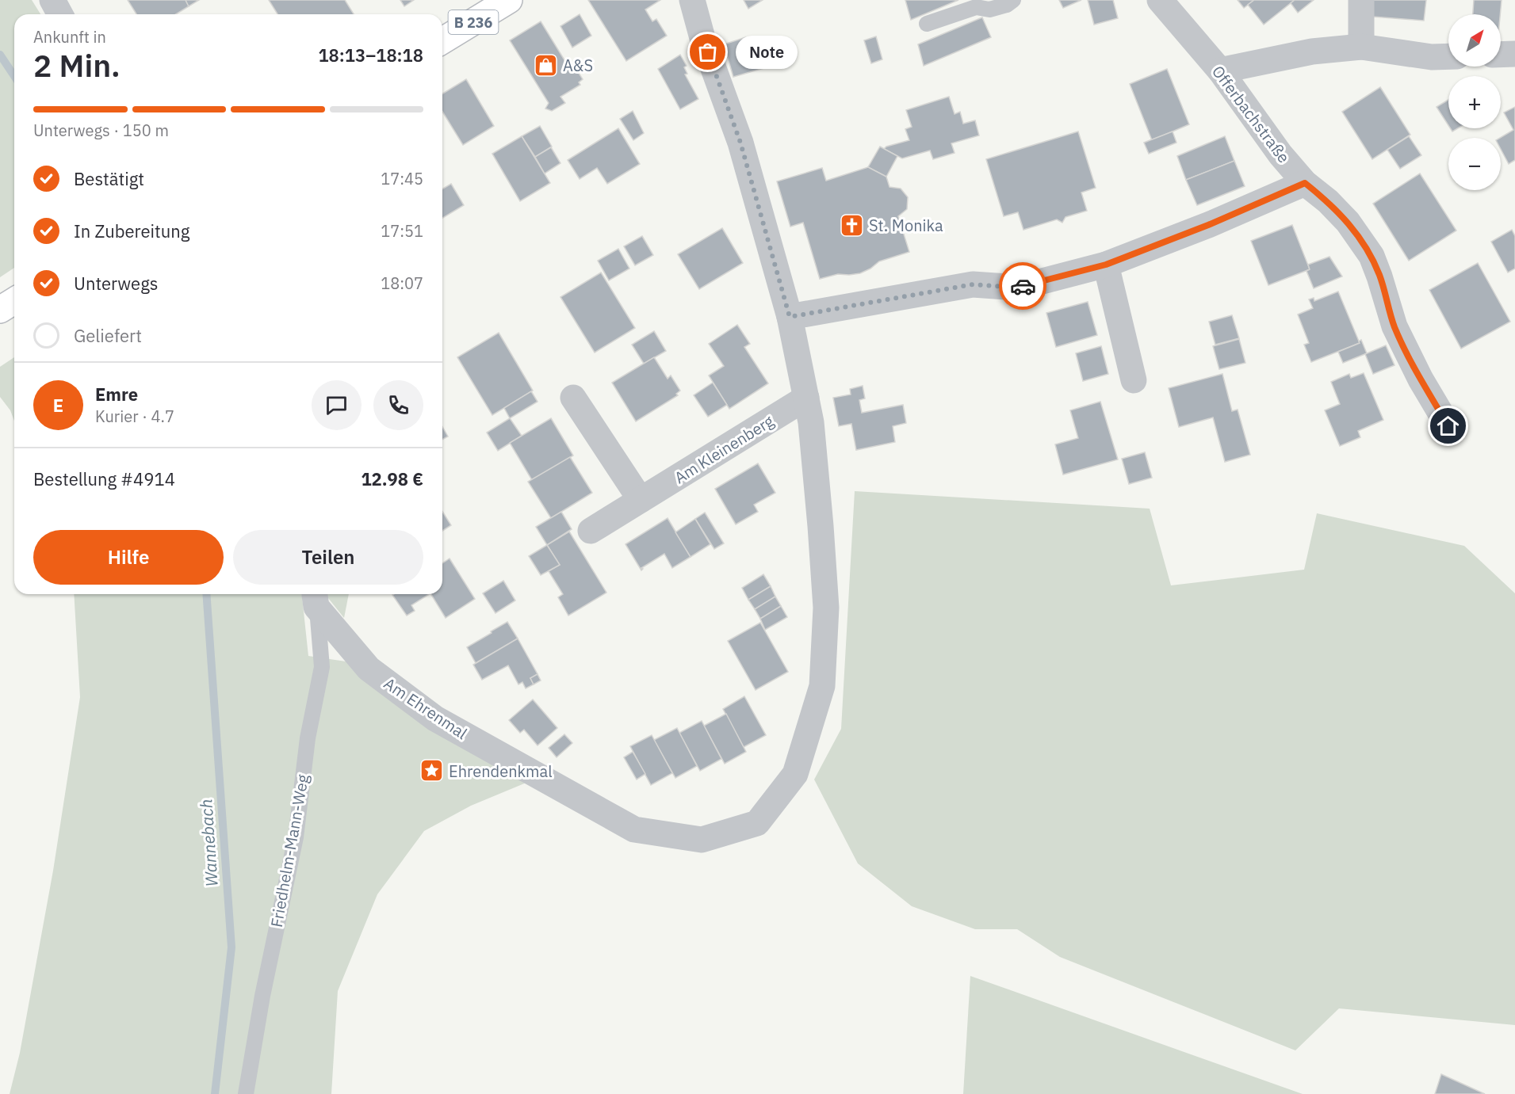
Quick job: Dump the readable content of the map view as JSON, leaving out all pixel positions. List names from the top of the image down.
{
  "streets": {
    "main road": ["B 236"],
    "street": ["Offerbachstraße", "Am Kleinenberg", "Am Ehrenmal"],
    "lane": ["Friedhelm-Mann-Weg"]
  },
  "crossings": [
    ["Am Kleinenberg", "Am Ehrenmal"],
    ["Am Ehrenmal", "Friedhelm-Mann-Weg"]
  ],
  "water": ["Wannebach"],
  "places": {
    "other": ["Note"],
    "shop": ["A&S"],
    "church": ["St. Monika"],
    "place": ["Ehrendenkmal"]
  },
  "north": "top right",
  "page": {
    "map_buttons": ["+", "−"],
    "heading": ["2 Min.", "Ankunft in", "18:13–18:18"],
    "panel": [
      "Emre",
      "Kurier · 4.7",
      "Bestellung #4914",
      "12.98 €"
    ],
    "bubble": "Note",
    "bar": "Unterwegs · 150 m",
    "list": [
      ["Bestätigt", "17:45"],
      ["In Zubereitung", "17:51"],
      ["Unterwegs", "18:07"],
      "Geliefert"
    ],
    "round": "E",
    "buttons": ["Hilfe", "Teilen"]
  }
}
